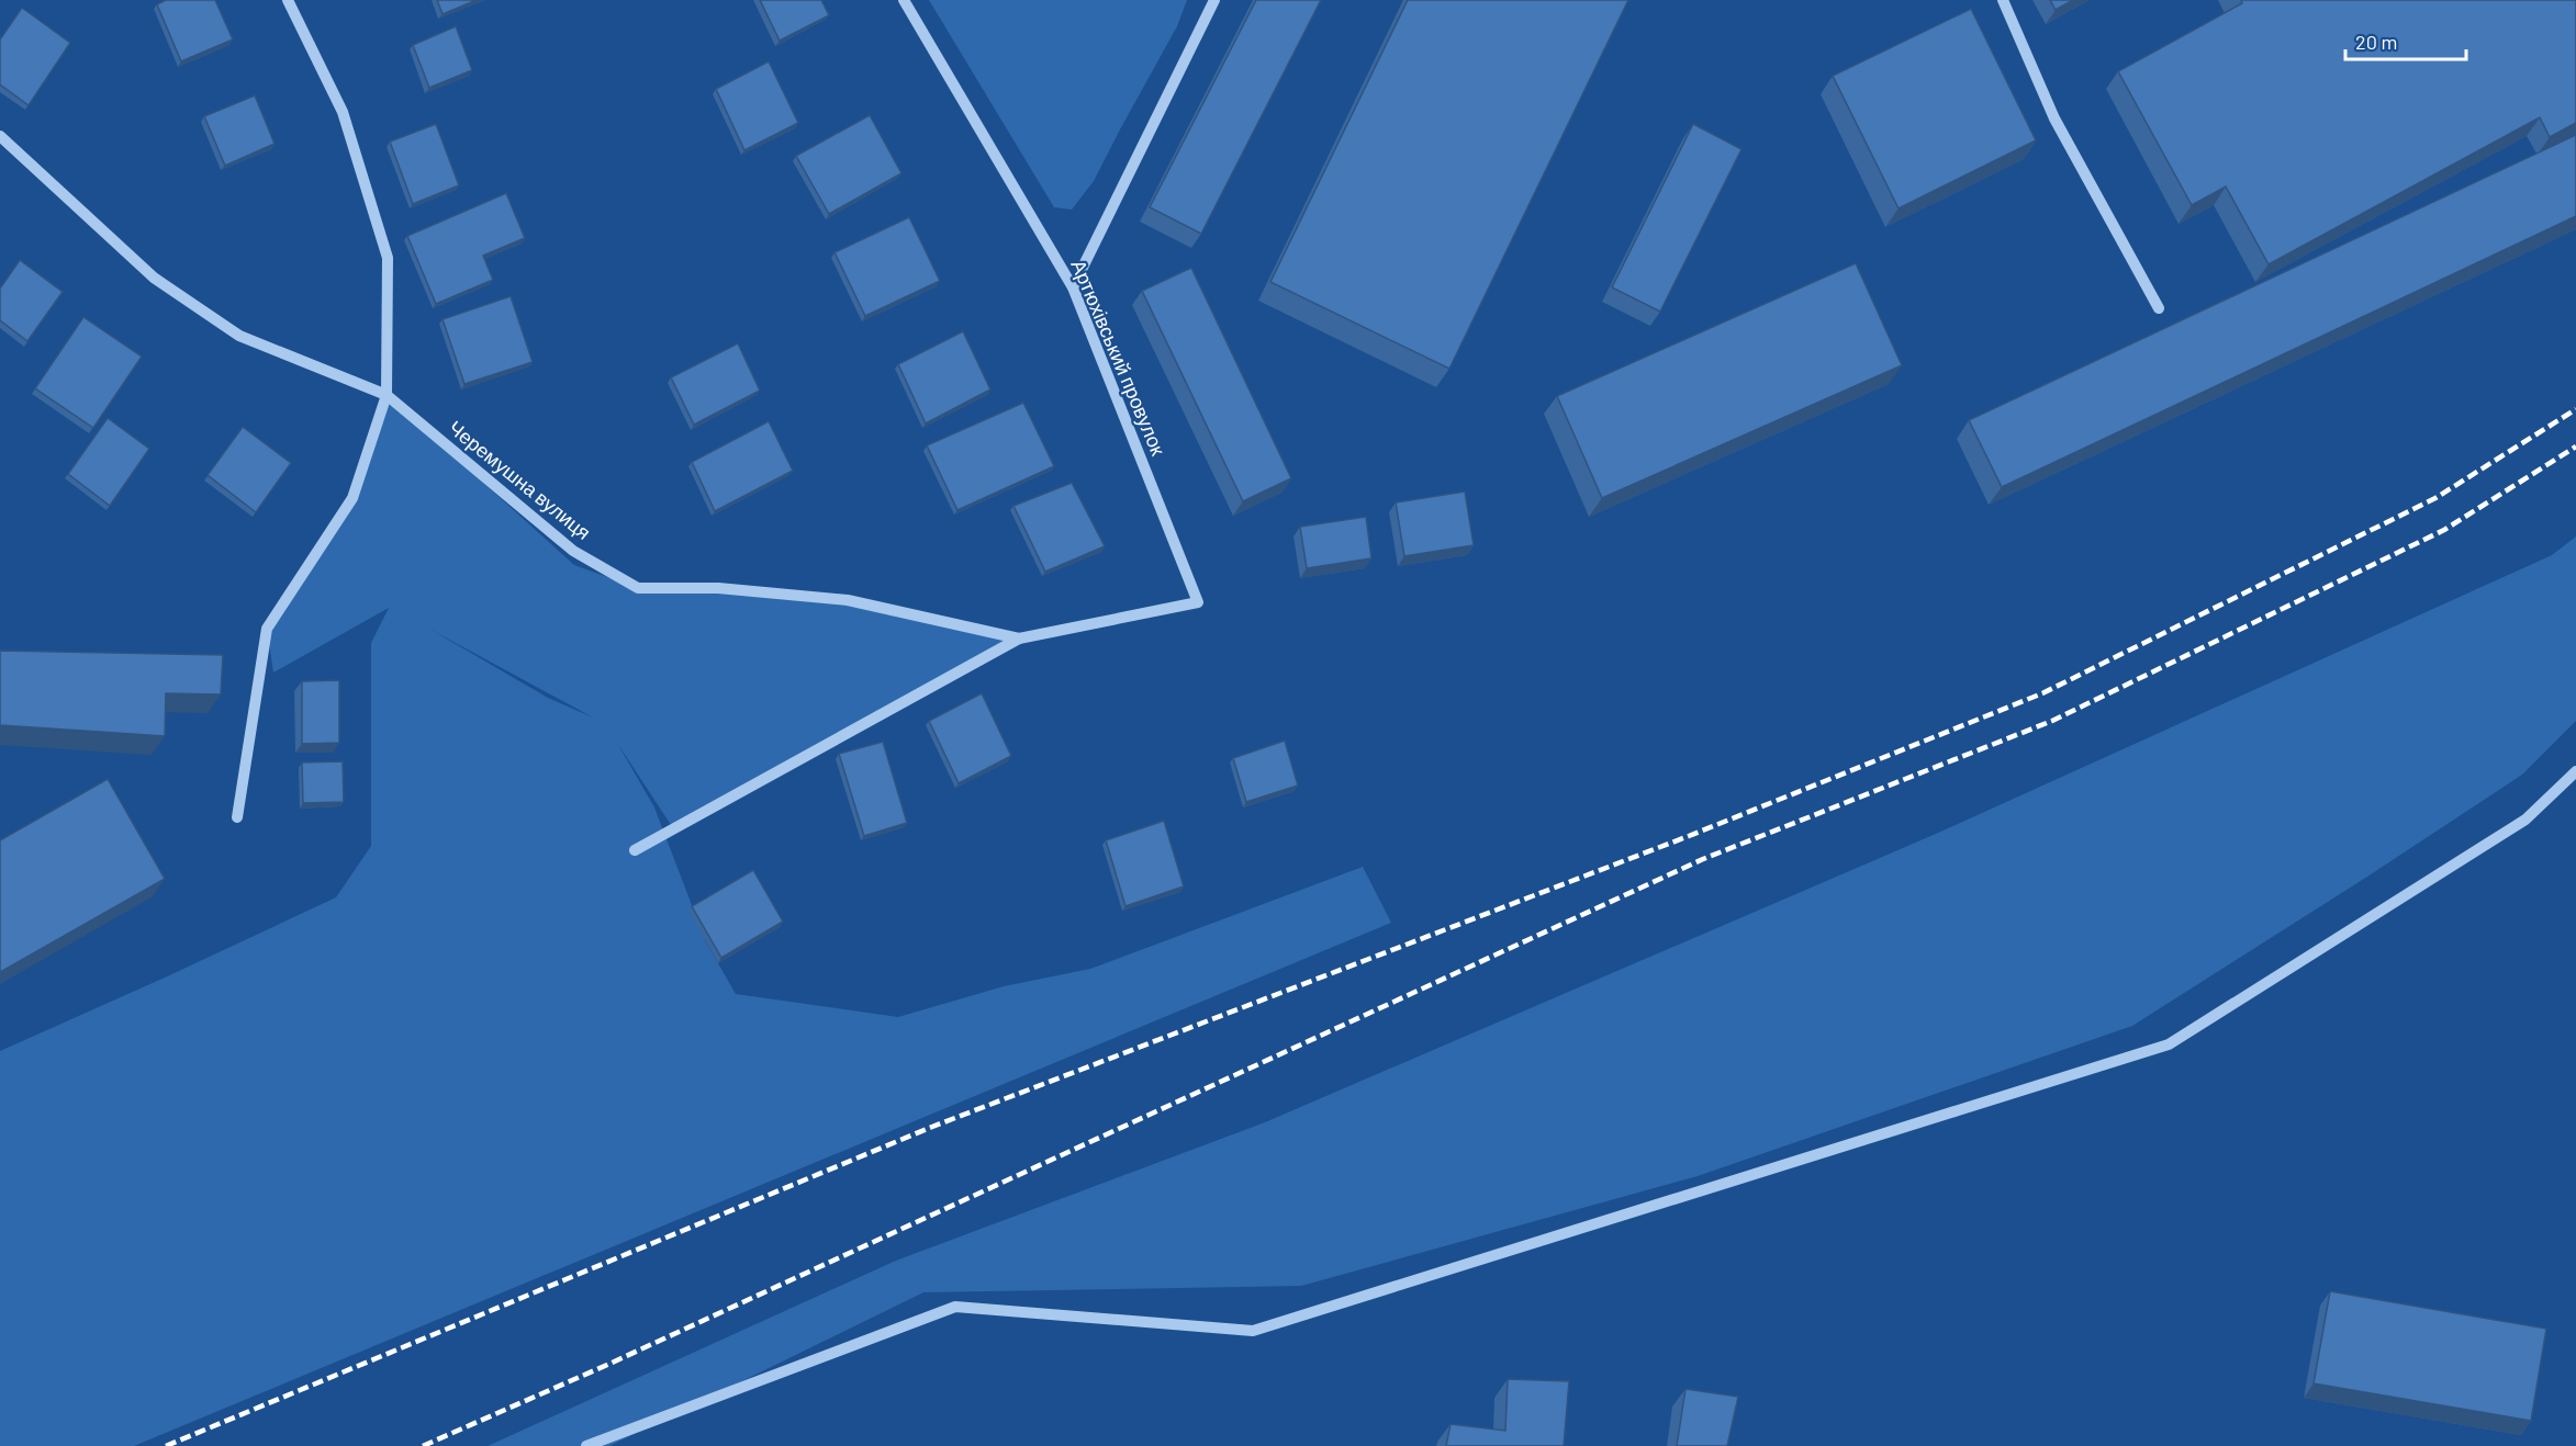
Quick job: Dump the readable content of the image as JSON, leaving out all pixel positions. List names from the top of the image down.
{
  "streets": {
    "street": ["Артюхівський провулок", "Черемушна вулиця"]
  },
  "crossings": [
    ["Артюхівський провулок", "Черемушна вулиця"]
  ],
  "scale_bar": "20 m"
}
